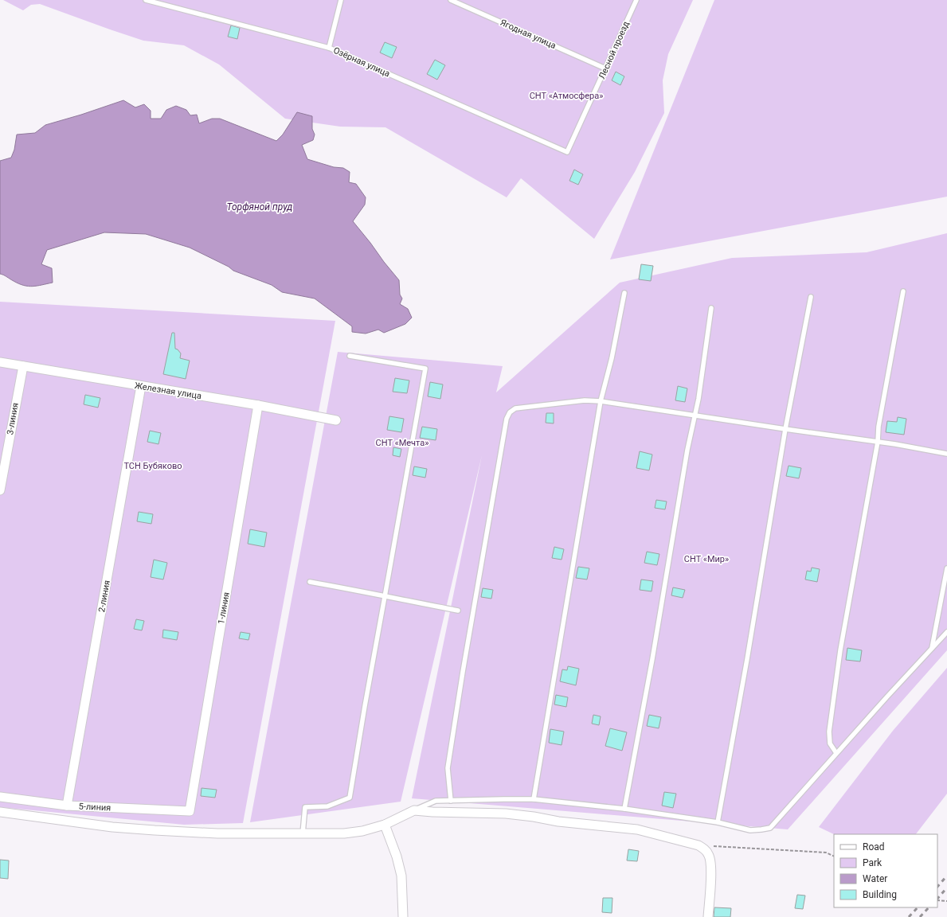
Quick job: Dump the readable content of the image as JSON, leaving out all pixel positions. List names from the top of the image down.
{
  "streets": {
    "street": [
      "Железная улица",
      "3-линия",
      "2-линия",
      "1-линия",
      "5-линия"
    ],
    "lane": ["Ягодная улица", "Лесной проезд", "Озёрная улица"]
  },
  "crossings": [
    ["Ягодная улица", "Лесной проезд"],
    ["Лесной проезд", "Озёрная улица"],
    ["Железная улица", "3-линия"],
    ["Железная улица", "2-линия"],
    ["Железная улица", "1-линия"],
    ["2-линия", "5-линия"],
    ["1-линия", "5-линия"]
  ],
  "water": ["Торфяной пруд"],
  "parks": [
    "СНТ «Атмосфера»",
    "СНТ «Мечта»",
    "ТСН Бубяково",
    "СНТ «Мир»"
  ],
  "legend": [
    "Road",
    "Park",
    "Water",
    "Building"
  ]
}
